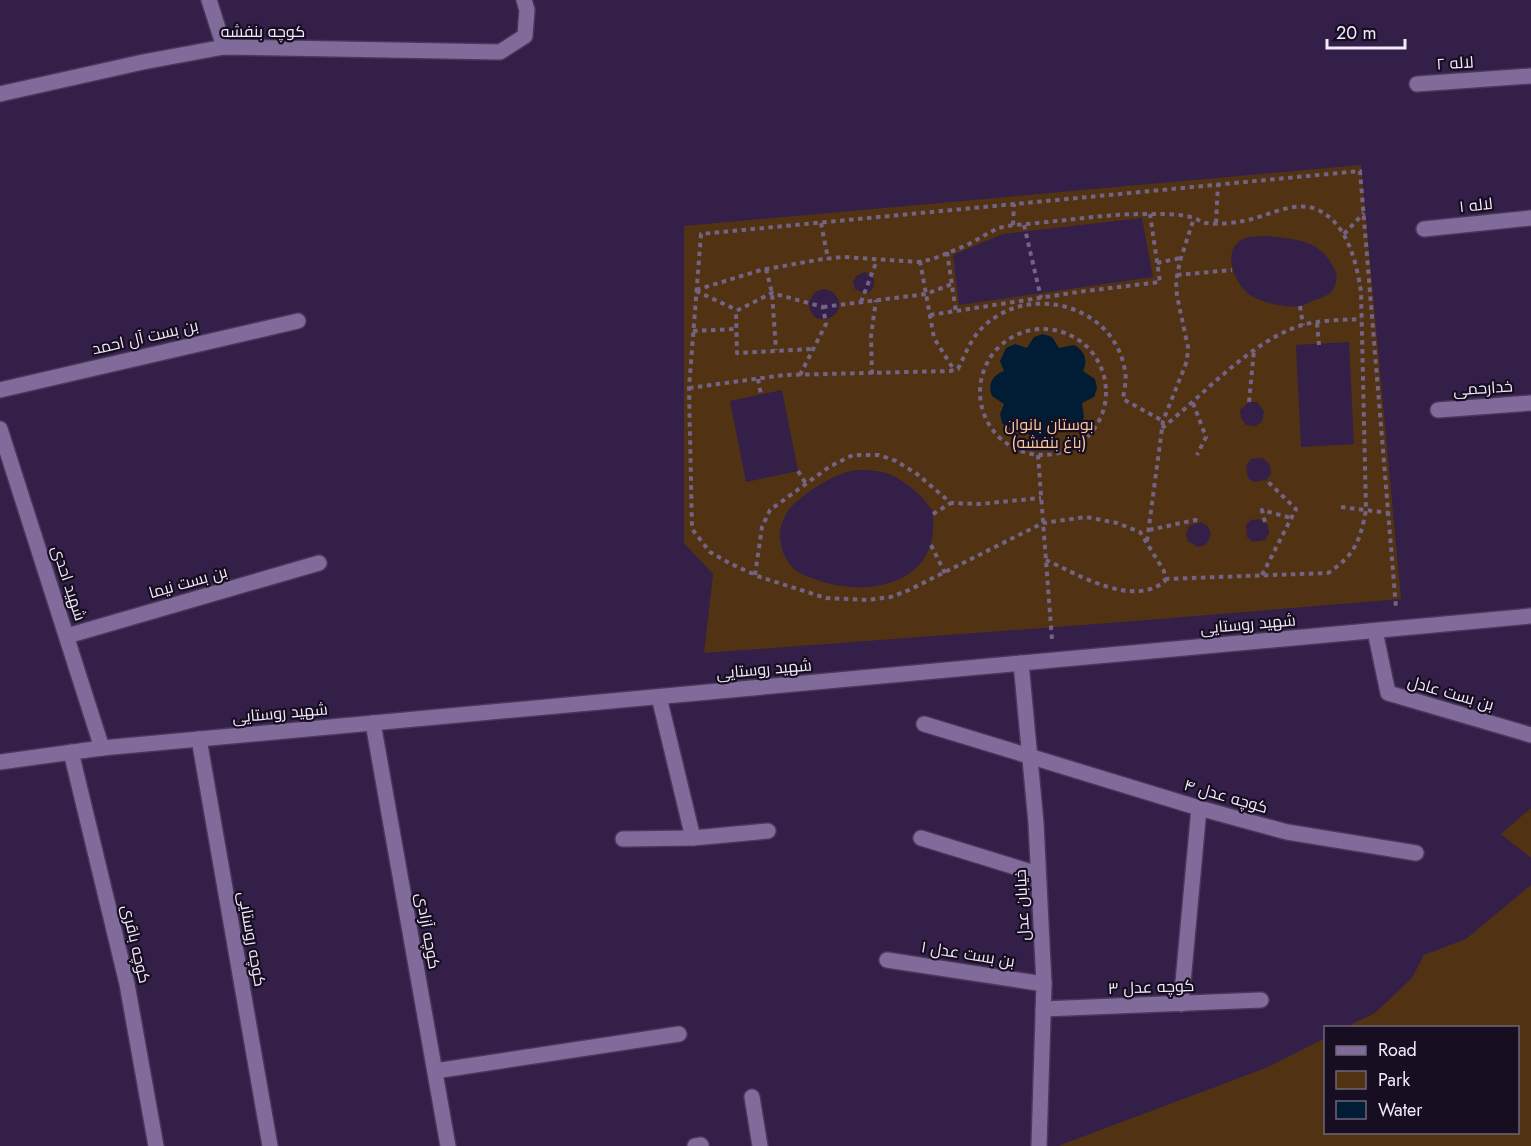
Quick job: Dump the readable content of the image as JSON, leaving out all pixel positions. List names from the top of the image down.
{
  "streets": {
    "street": [
      "کوچه بنفشه",
      "لاله ۲",
      "لاله ۱",
      "بن بست آل احمد",
      "خدارحمی",
      "بن بست نیما",
      "شهید احدی",
      "شهید روستایی",
      "بن بست عادل",
      "کوچه عدل ۴",
      "خیابان عدل",
      "کوچه آزادی",
      "کوچه روستایی",
      "کوچه باقری",
      "بن بست عدل ۱",
      "کوچه عدل ۳"
    ]
  },
  "crossings": [
    ["بن بست نیما", "شهید احدی"],
    ["شهید احدی", "شهید روستایی"],
    ["شهید روستایی", "بن بست عادل"],
    ["شهید روستایی", "خیابان عدل"],
    ["شهید روستایی", "کوچه آزادی"],
    ["شهید روستایی", "کوچه روستایی"],
    ["شهید روستایی", "کوچه باقری"],
    ["کوچه عدل ۴", "خیابان عدل"],
    ["خیابان عدل", "بن بست عدل ۱"],
    ["خیابان عدل", "کوچه عدل ۳"]
  ],
  "parks": ["بوستان بانوان (باغ بنفشه)"],
  "legend": ["Road", "Park", "Water"],
  "scale_bar": "20 m"
}
